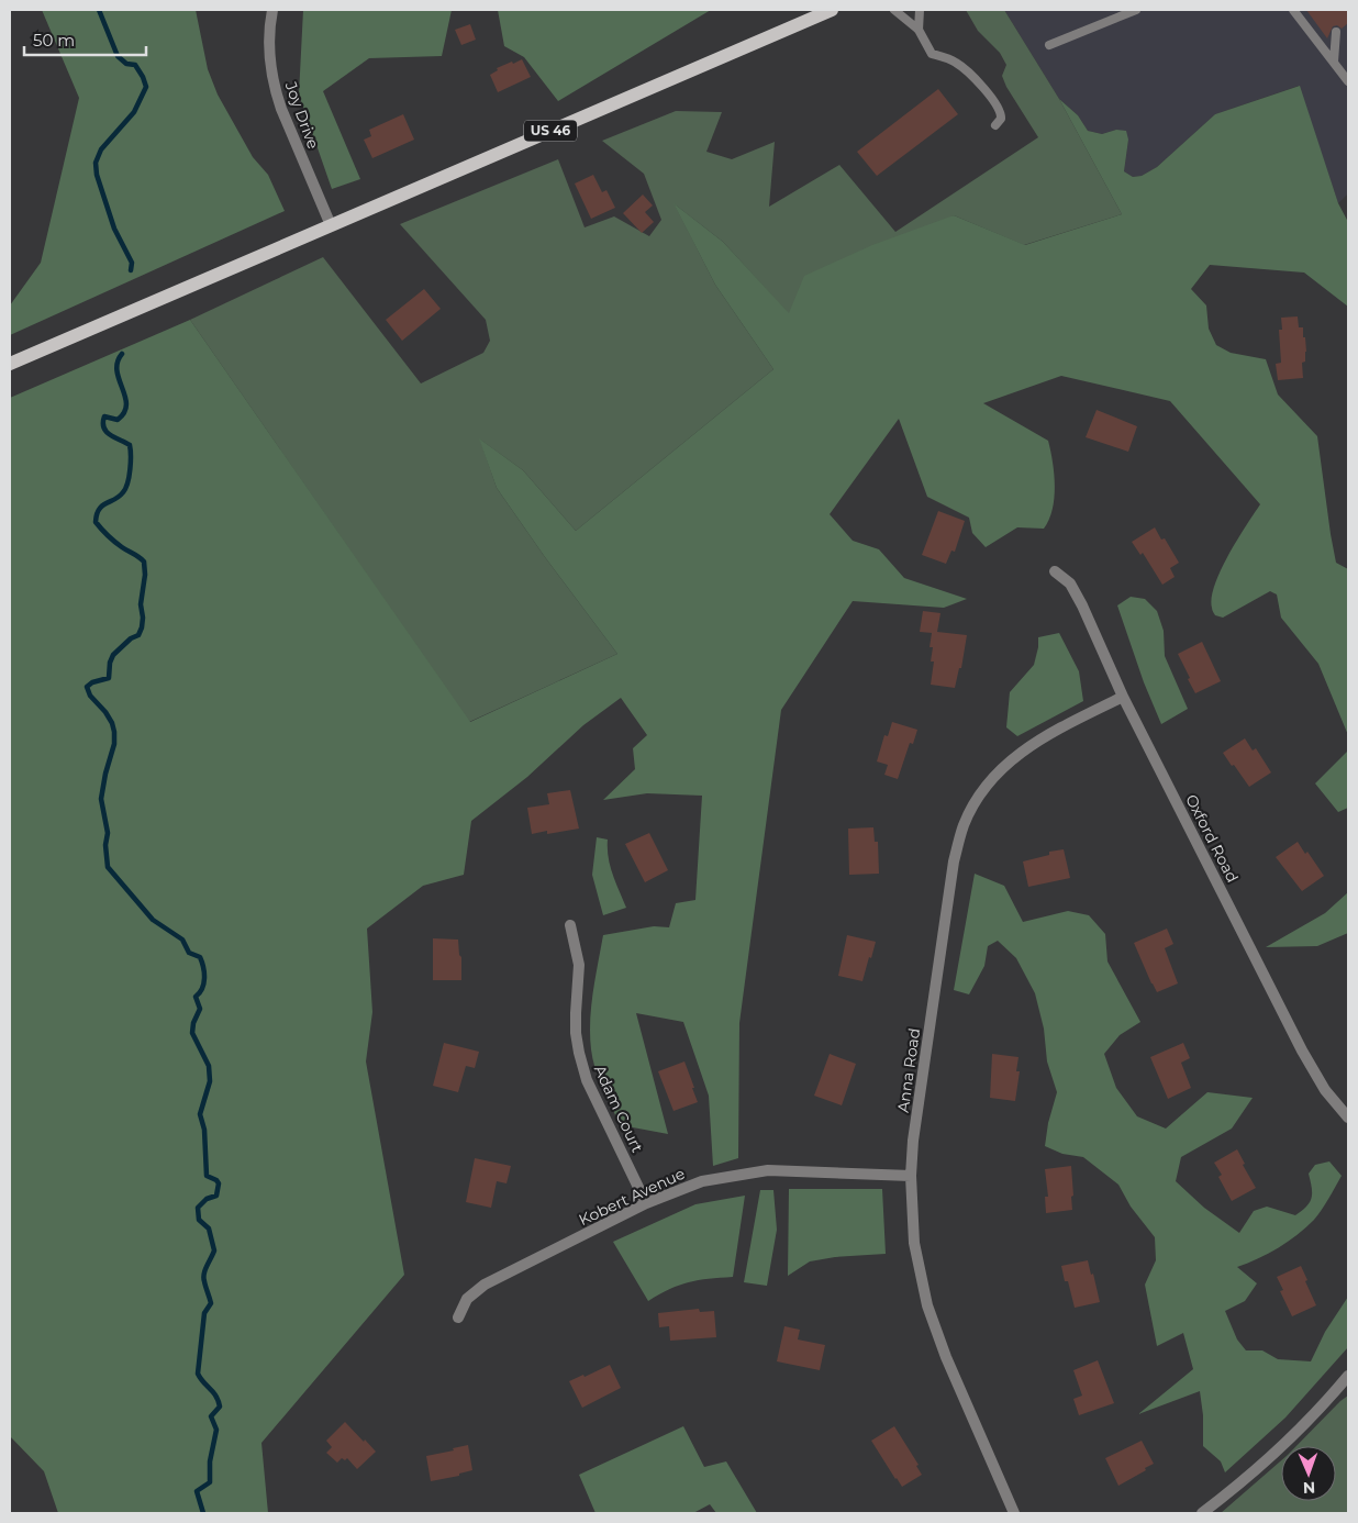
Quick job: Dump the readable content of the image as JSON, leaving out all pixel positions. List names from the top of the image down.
{
  "streets": {
    "main road": ["US 46"],
    "street": [
      "Joy Drive",
      "Oxford Road",
      "Anna Road",
      "Adam Court",
      "Kobert Avenue"
    ]
  },
  "crossings": [
    ["Joy Drive", "US 46"],
    ["Oxford Road", "Anna Road"],
    ["Anna Road", "Kobert Avenue"],
    ["Adam Court", "Kobert Avenue"]
  ],
  "scale_bar": "50 m",
  "north": "bottom"
}
